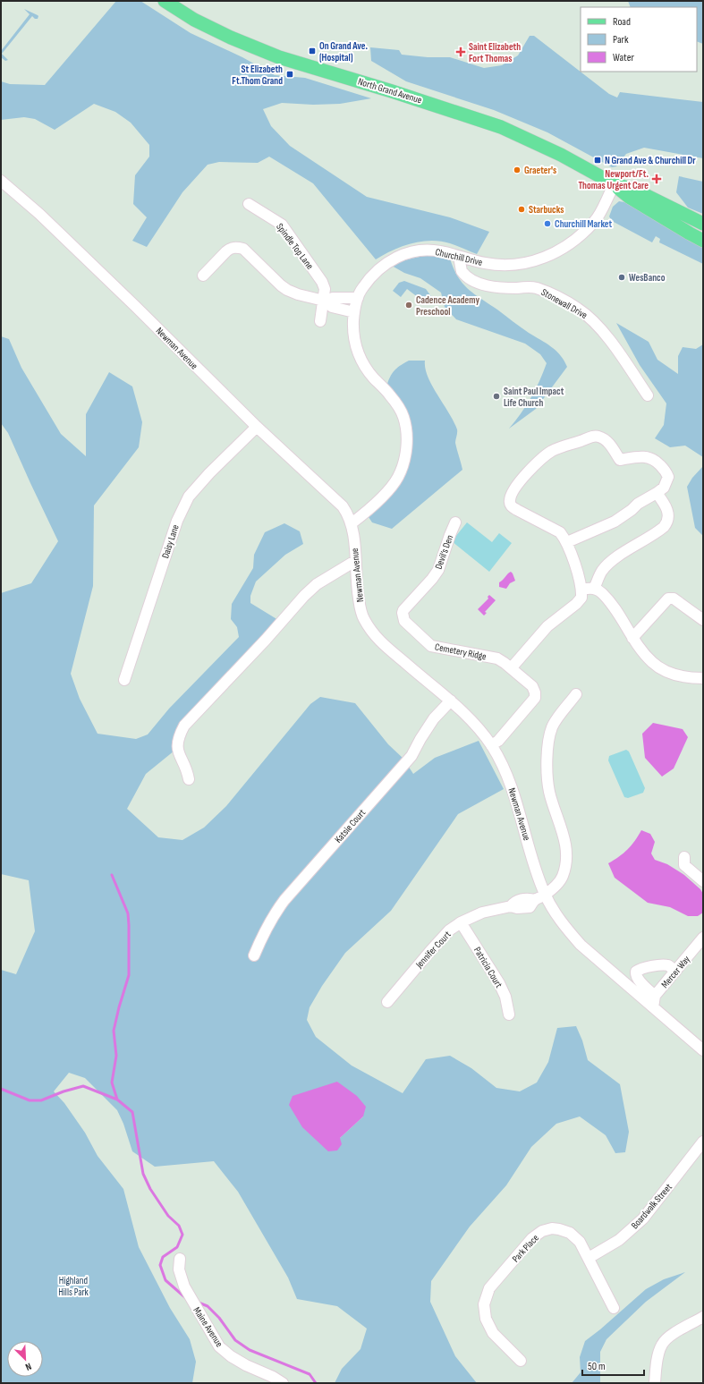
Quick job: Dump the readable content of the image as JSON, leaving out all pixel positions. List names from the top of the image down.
{
  "streets": {
    "main road": ["North Grand Avenue"],
    "street": [
      "Spindle Top Lane",
      "Churchill Drive",
      "Stonewall Drive",
      "Newman Avenue",
      "Daisy Lane",
      "Devil’s Den",
      "Cemetery Ridge",
      "Katsie Court",
      "Jennifer Court",
      "Patricia Court",
      "Mercer Way",
      "Boardwalk Street",
      "Park Place",
      "Maine Avenue"
    ]
  },
  "crossings": [
    ["North Grand Avenue", "Churchill Drive"],
    ["Churchill Drive", "Stonewall Drive"],
    ["Churchill Drive", "Newman Avenue"],
    ["Newman Avenue", "Daisy Lane"],
    ["Newman Avenue", "Cemetery Ridge"],
    ["Newman Avenue", "Katsie Court"],
    ["Newman Avenue", "Jennifer Court"],
    ["Newman Avenue", "Mercer Way"],
    ["Devil’s Den", "Cemetery Ridge"],
    ["Jennifer Court", "Patricia Court"],
    ["Boardwalk Street", "Park Place"]
  ],
  "parks": ["Highland Hills Park"],
  "places": {
    "transit": ["On Grand Ave. (Hospital)", "St Elizabeth Ft.Thom Grand", "N Grand Ave & Churchill Dr"],
    "health": ["Saint Elizabeth Fort Thomas", "Newport/Ft. Thomas Urgent Care"],
    "other": [
      "Graeter's",
      "Starbucks",
      "Churchill Market",
      "WesBanco",
      "Cadence Academy Preschool",
      "Saint Paul Impact Life Church"
    ]
  },
  "legend": ["Road", "Park", "Water"],
  "scale_bar": "50 m",
  "north": "bottom right"
}
